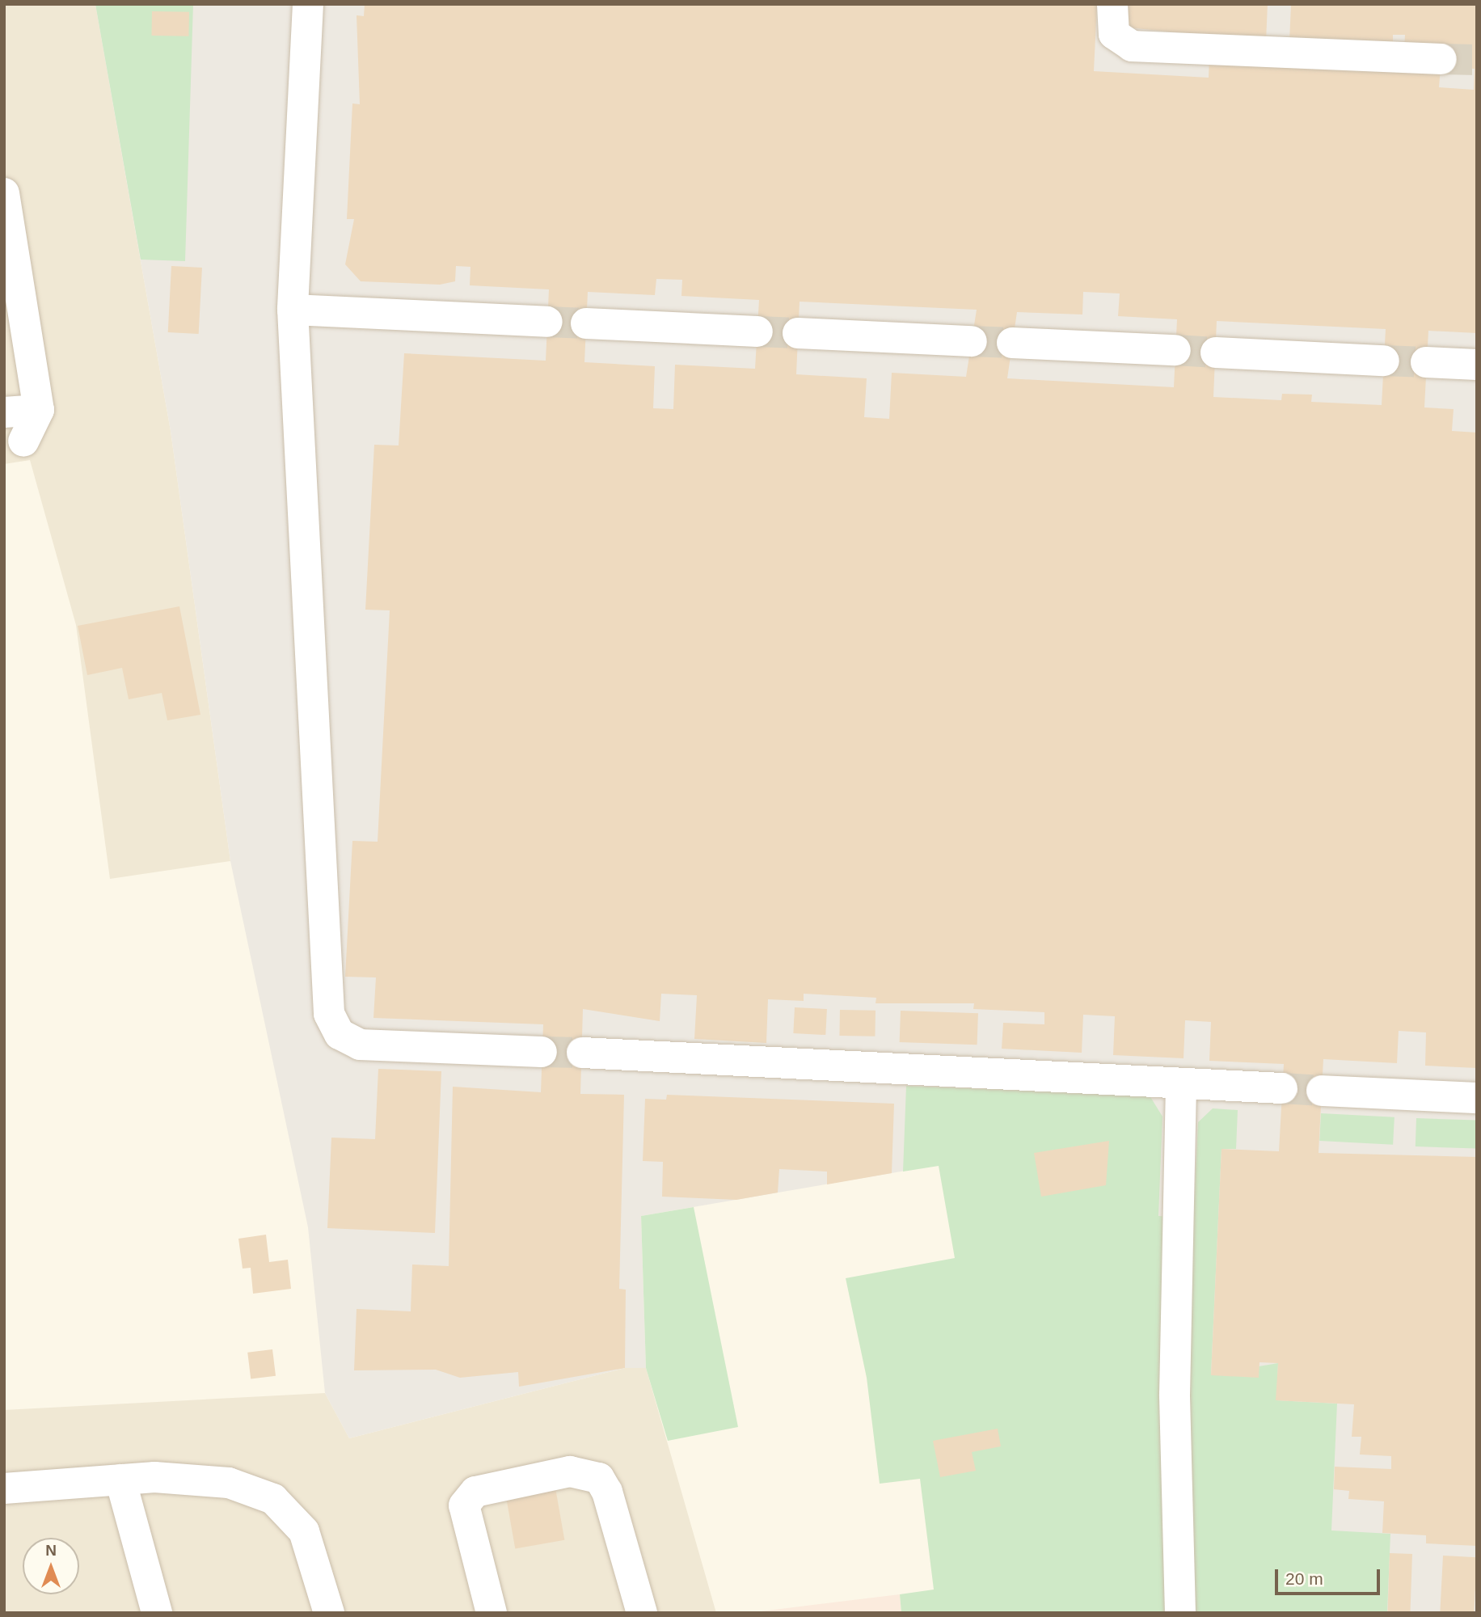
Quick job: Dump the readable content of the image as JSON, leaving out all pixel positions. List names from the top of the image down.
{
  "scale_bar": "20 m",
  "north": "top"
}
